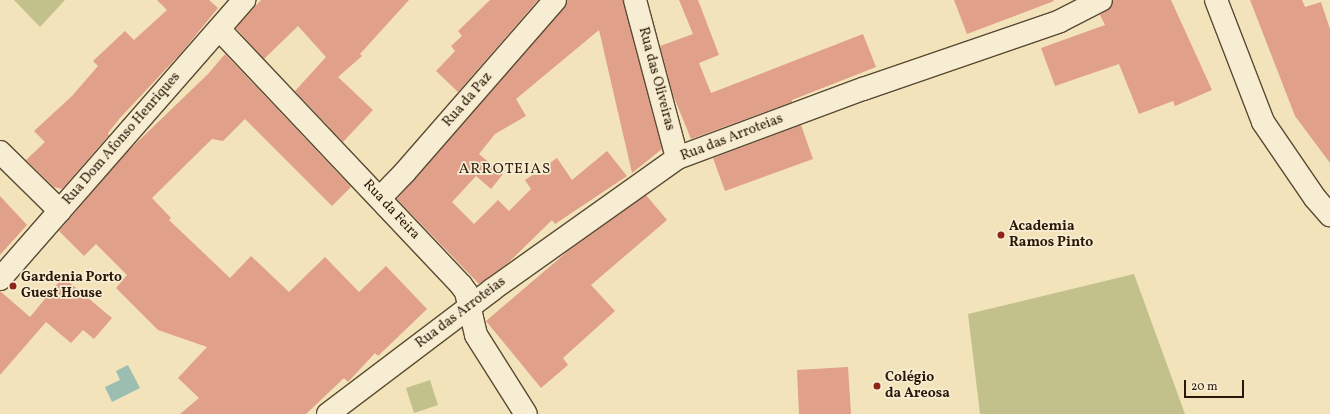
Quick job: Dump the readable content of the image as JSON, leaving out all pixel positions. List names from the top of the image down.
{
  "streets": {
    "street": [
      "Rua das Oliveiras",
      "Rua da Paz",
      "Rua das Arroteias",
      "Rua Dom Afonso Henriques",
      "Rua da Feira"
    ]
  },
  "crossings": [
    ["Rua das Oliveiras", "Rua das Arroteias"],
    ["Rua da Paz", "Rua da Feira"],
    ["Rua das Arroteias", "Rua da Feira"],
    ["Rua Dom Afonso Henriques", "Rua da Feira"]
  ],
  "districts": ["ARROTEIAS"],
  "places": ["Academia Ramos Pinto", "Gardenia Porto Guest House", "Colégio da Areosa"],
  "scale_bar": "20 m"
}
